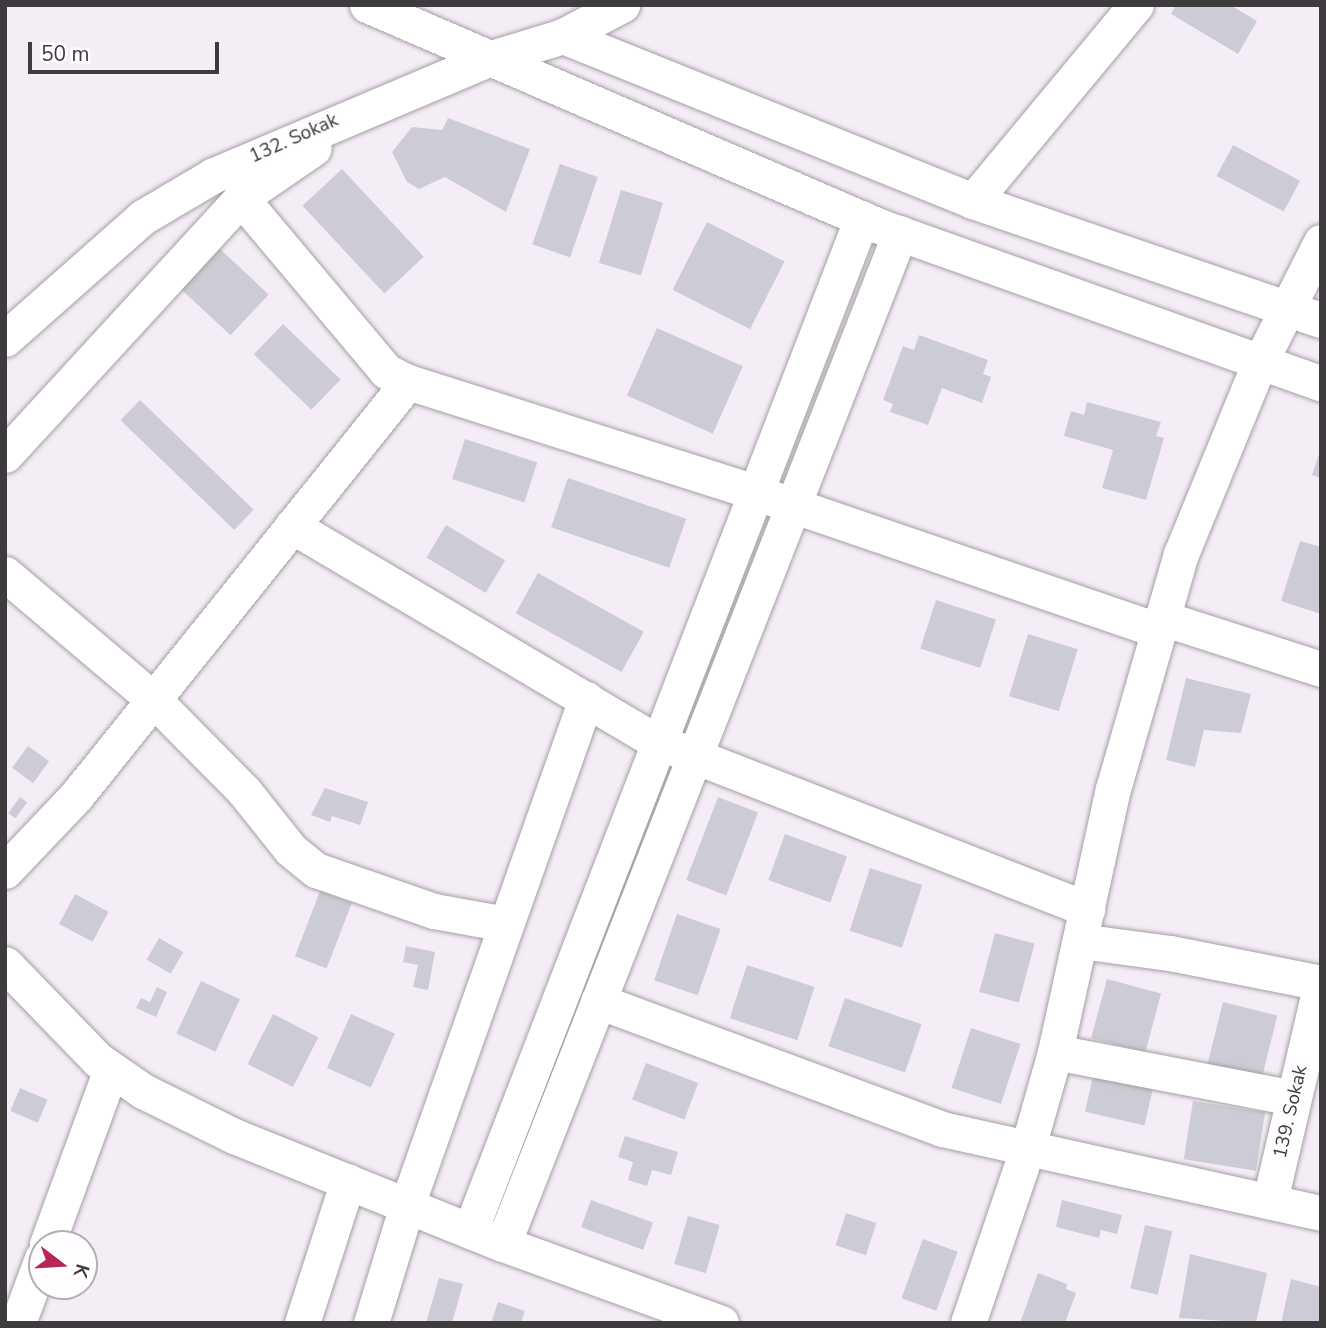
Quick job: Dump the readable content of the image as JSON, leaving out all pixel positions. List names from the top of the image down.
{
  "streets": {
    "street": ["132. Sokak", "139. Sokak"]
  },
  "scale_bar": "50 m",
  "north": "right"
}
